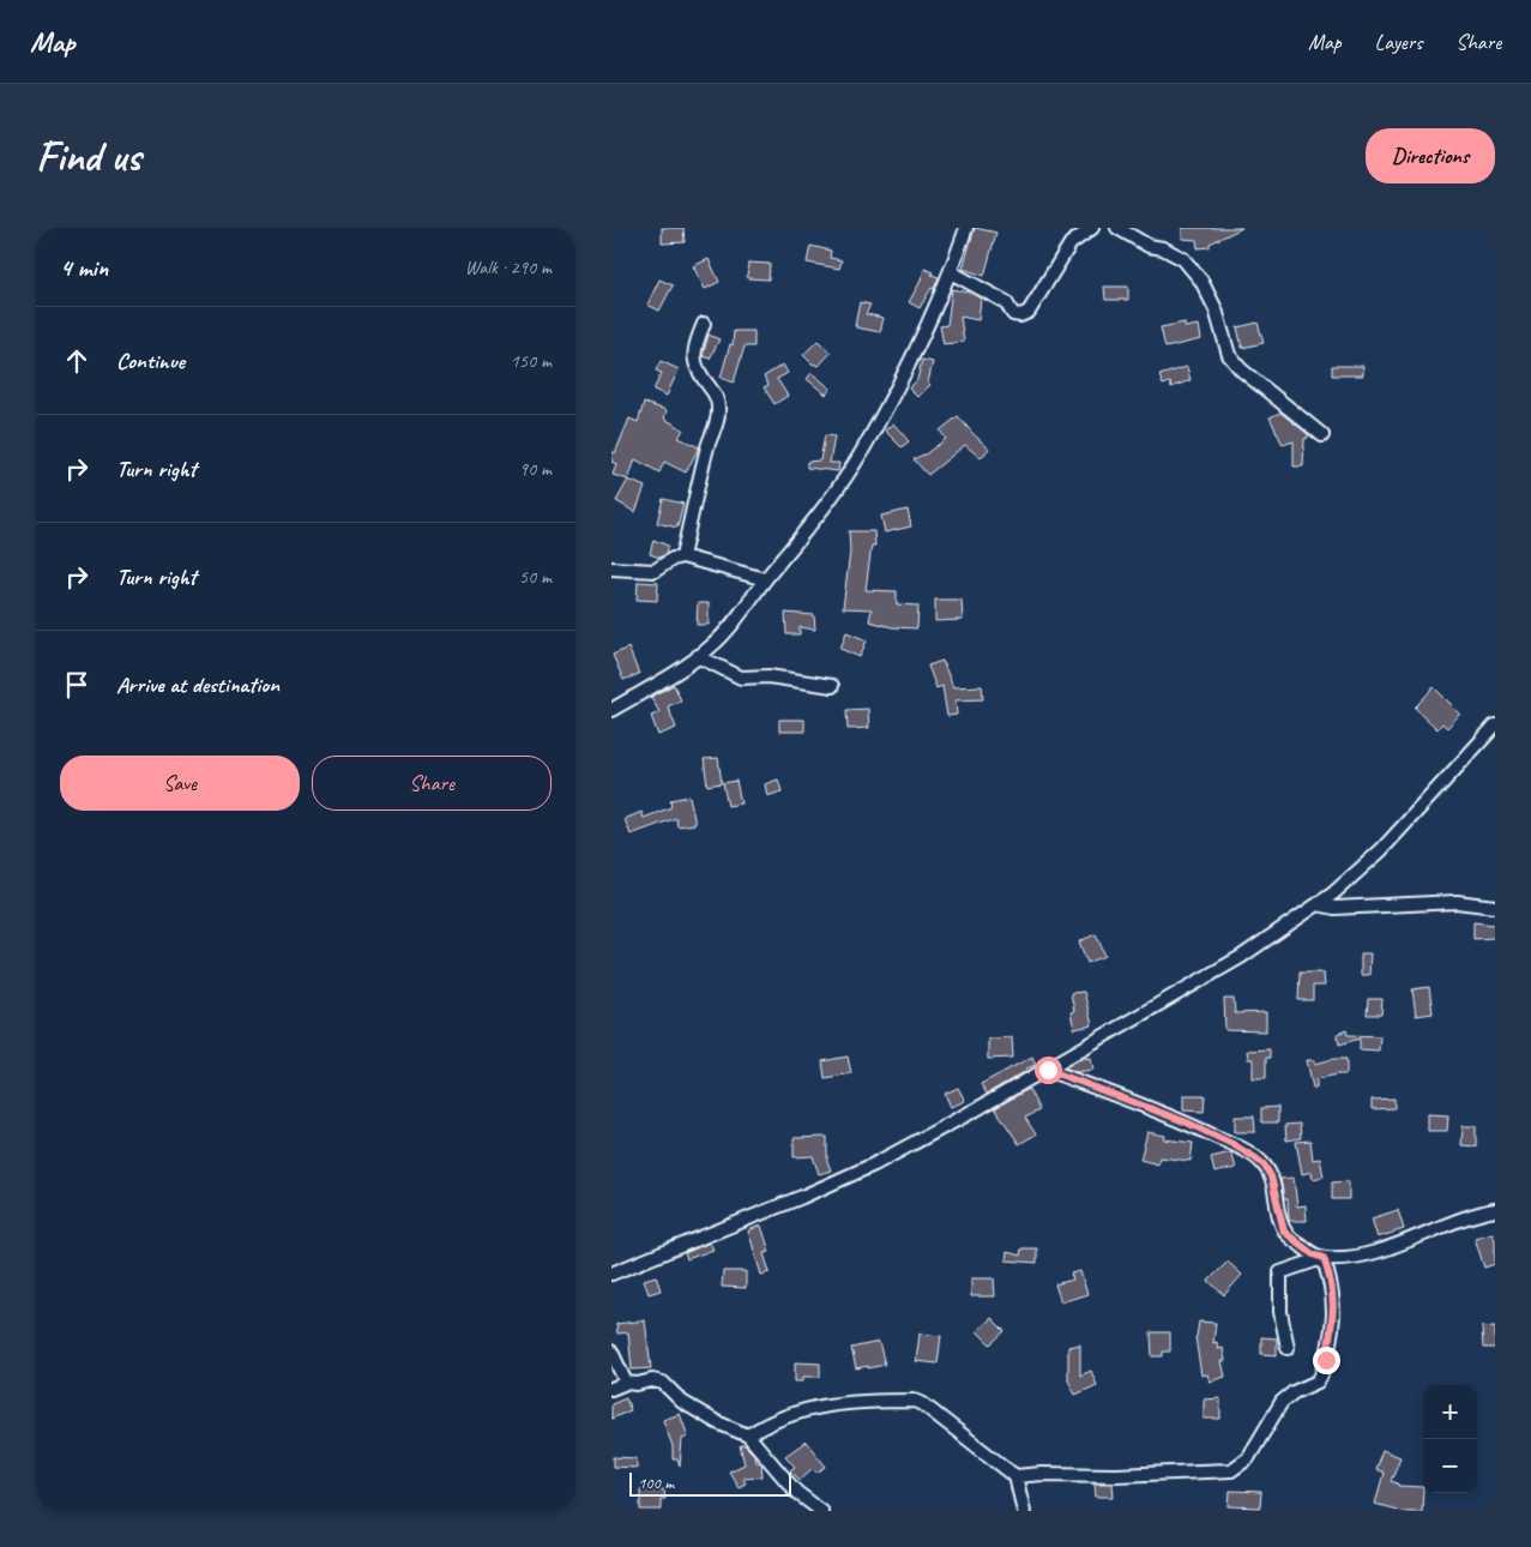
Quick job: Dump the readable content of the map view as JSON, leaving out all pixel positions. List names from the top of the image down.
{
  "scale_bar": "100 m",
  "page": {
    "header": "Map",
    "nav": ["Map", "Layers", "Share"],
    "buttons": [
      "Directions",
      ["Save", "Share"]
    ],
    "title": "Find us",
    "heading": ["4 min", "Walk · 290 m"],
    "list": [
      ["Continue", "150 m"],
      ["Turn right", "90 m"],
      ["Turn right", "50 m"],
      "Arrive at destination"
    ],
    "map_buttons": ["+", "−"],
    "scale": "100 m"
  }
}
